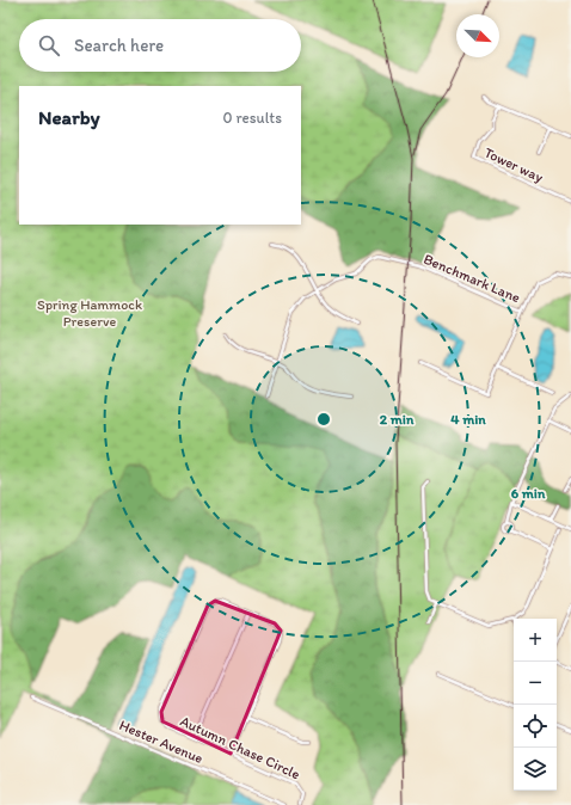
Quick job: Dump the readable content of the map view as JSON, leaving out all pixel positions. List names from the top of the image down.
{
  "streets": {
    "street": [
      "Tower way",
      "Benchmark Lane",
      "Hester Avenue",
      "Autumn Chase Circle"
    ]
  },
  "parks": ["Spring Hammock Preserve"],
  "north": "bottom right",
  "page": {
    "search": "Search here",
    "heading": ["Nearby", "0 results"],
    "map_buttons": ["+", "−"]
  },
  "rings": ["2 min", "4 min", "6 min"]
}
